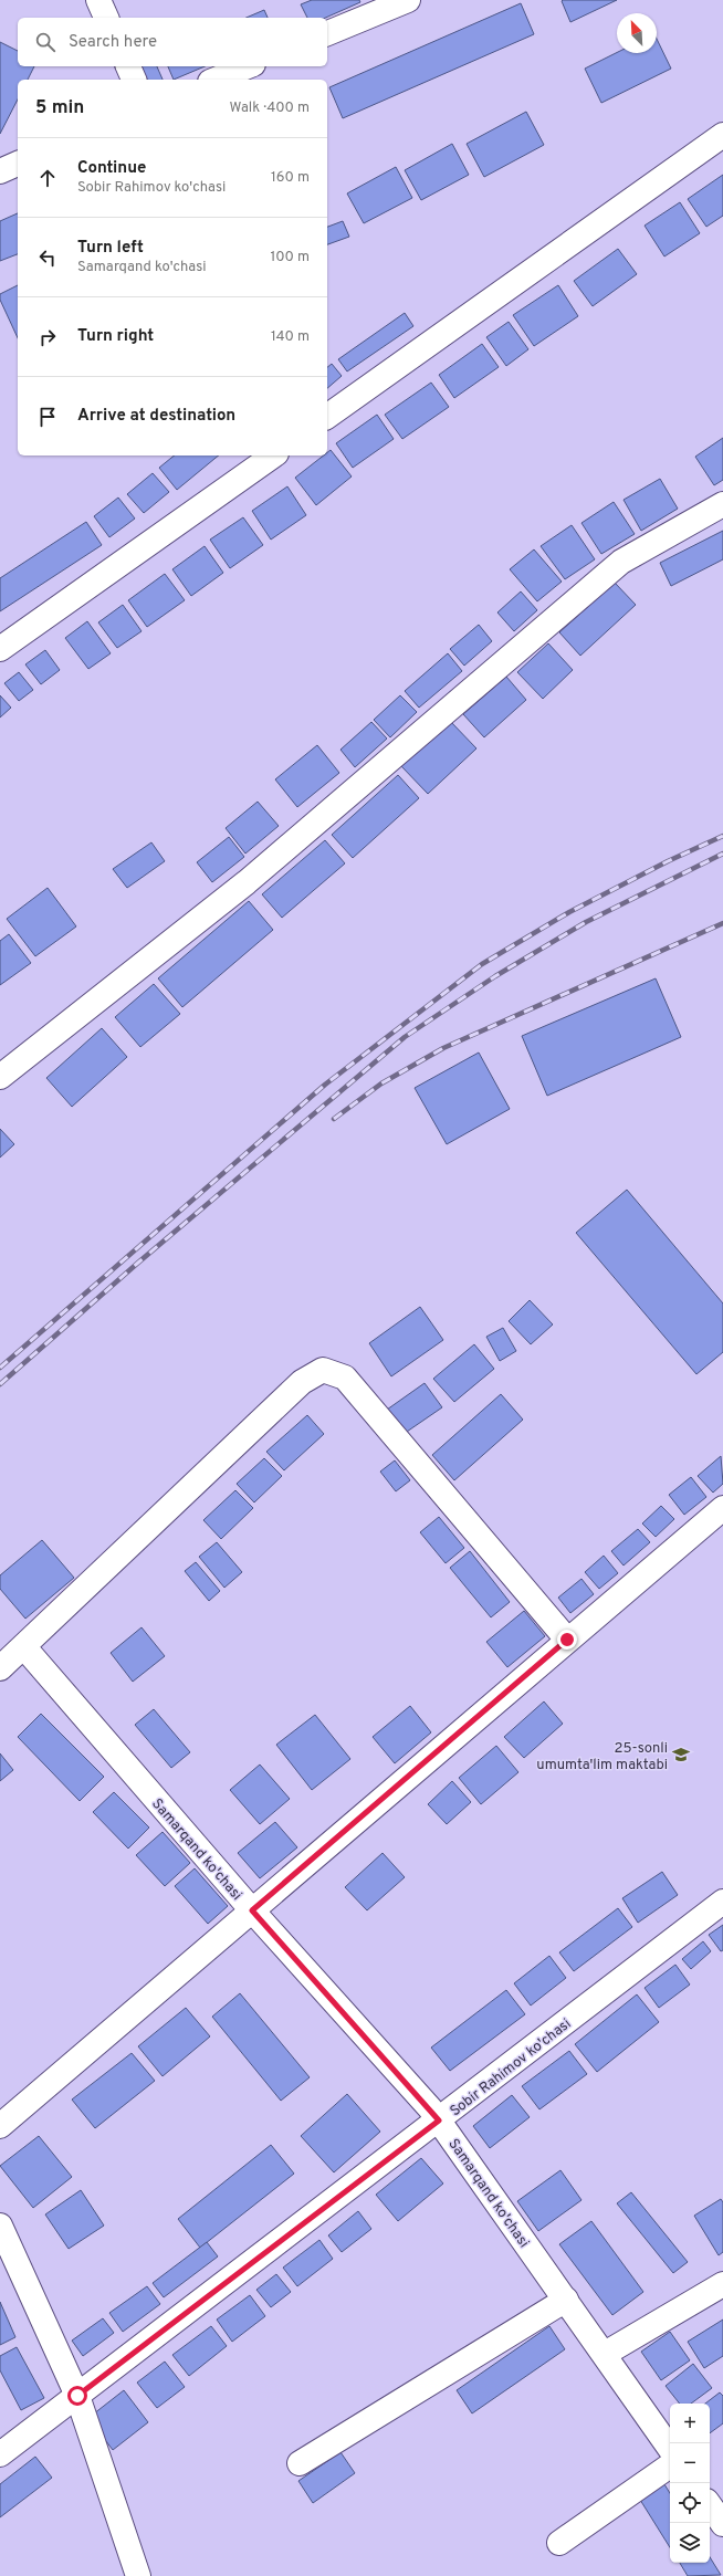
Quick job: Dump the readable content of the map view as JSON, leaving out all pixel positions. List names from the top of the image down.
{
  "streets": {
    "street": ["Samarqand ko'chasi", "Sobir Rahimov ko'chasi"]
  },
  "crossings": [
    ["Samarqand ko'chasi", "Sobir Rahimov ko'chasi"]
  ],
  "places": {
    "school or university": ["25-sonli umumta'lim maktabi"]
  },
  "north": "top left",
  "page": {
    "search": "Search here",
    "heading": ["5 min", "Walk · 400 m"],
    "list": [
      ["Continue", "Sobir Rahimov ko'chasi", "160 m"],
      ["Turn left", "Samarqand ko'chasi", "100 m"],
      ["Turn right", "140 m"],
      "Arrive at destination"
    ],
    "map_buttons": ["+", "−"]
  }
}
